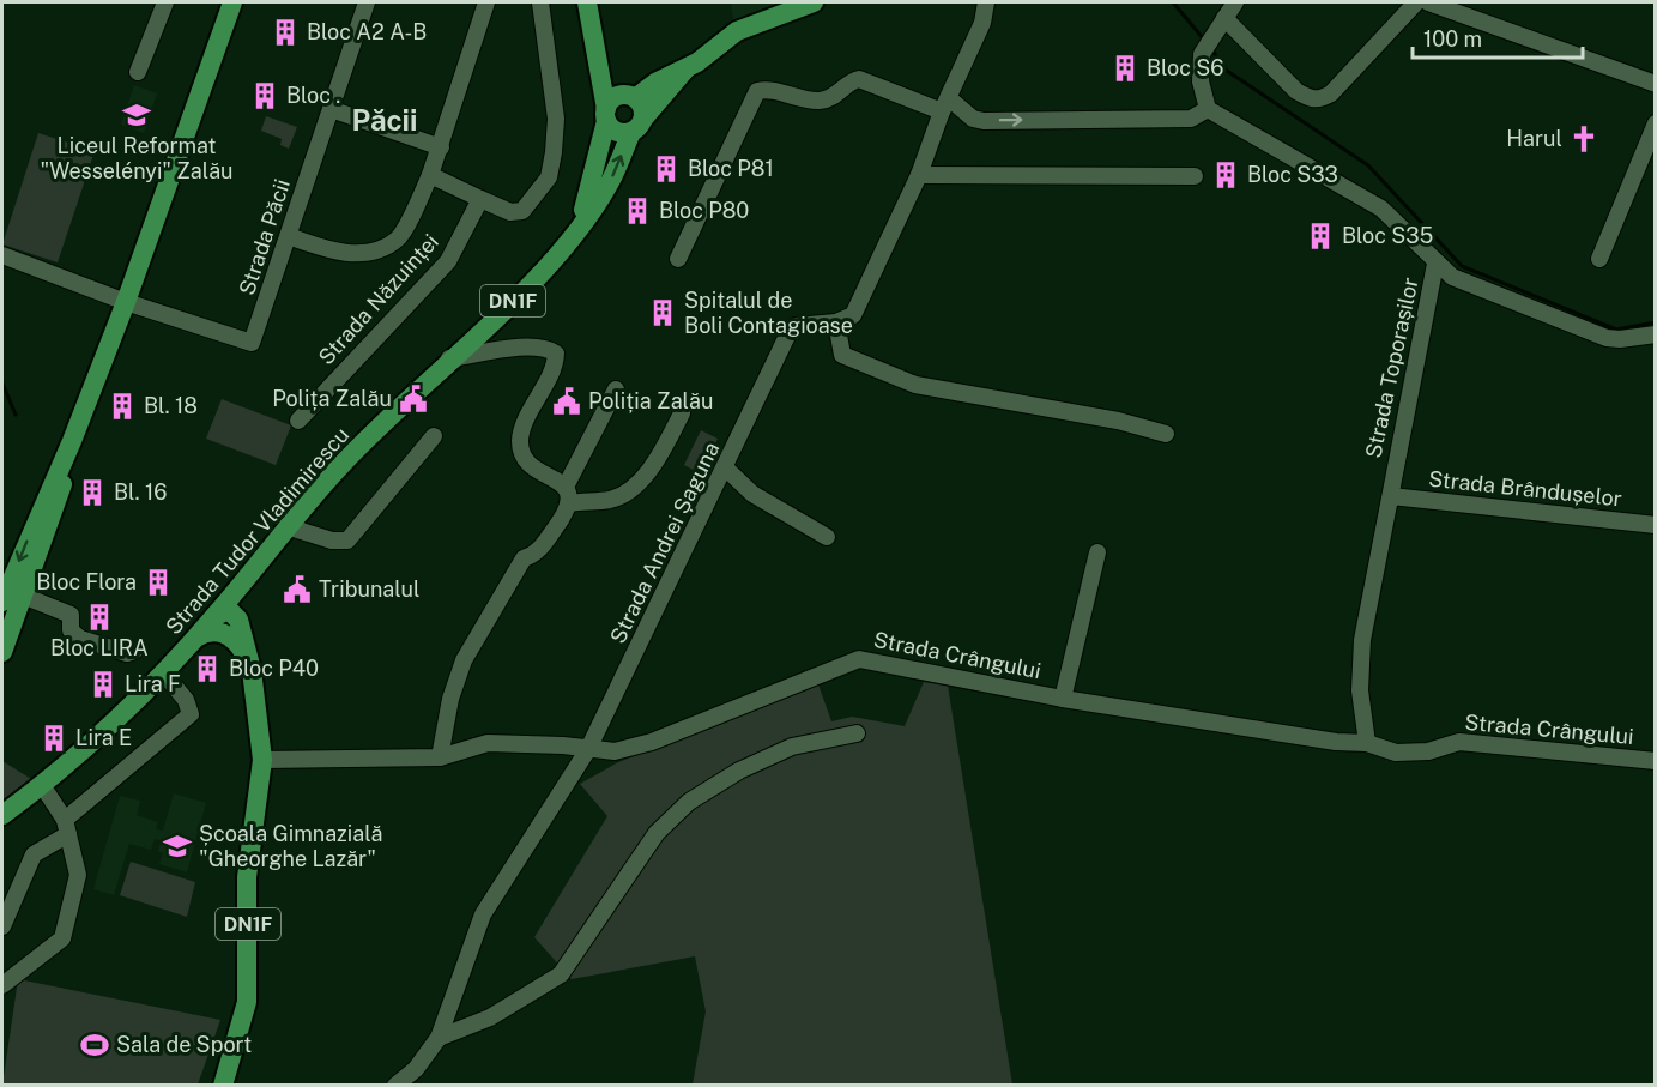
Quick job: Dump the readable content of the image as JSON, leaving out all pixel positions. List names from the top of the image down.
{
  "streets": {
    "main road": ["DN1F", "Strada Tudor Vladimirescu"],
    "street": [
      "Strada Păcii",
      "Strada Năzuinței",
      "Strada Toporașilor",
      "Strada Brândușelor",
      "Strada Andrei Șaguna",
      "Strada Crângului"
    ]
  },
  "crossings": [
    ["DN1F", "Strada Tudor Vladimirescu"],
    ["DN1F", "Strada Crângului"],
    ["Strada Toporașilor", "Strada Brândușelor"],
    ["Strada Toporașilor", "Strada Crângului"],
    ["Strada Andrei Șaguna", "Strada Crângului"]
  ],
  "districts": ["Păcii"],
  "places": {
    "building": [
      "Bloc A2 A-B",
      "Bloc S6",
      "Bloc .",
      "Bloc P81",
      "Bloc S33",
      "Bloc P80",
      "Bloc S35",
      "Spitalul de Boli Contagioase",
      "Bl. 18",
      "Bl. 16",
      "Bloc Flora",
      "Bloc LIRA",
      "Bloc P40",
      "Lira F",
      "Lira E"
    ],
    "school or university": ["Liceul Reformat \"Wesselényi\" Zalău", "Școala Gimnazială \"Gheorghe Lazăr\""],
    "church": ["Harul"],
    "public building": ["Polița Zalău", "Poliția Zalău", "Tribunalul"],
    "sports": ["Sala de Sport"]
  },
  "scale_bar": "100 m"
}
